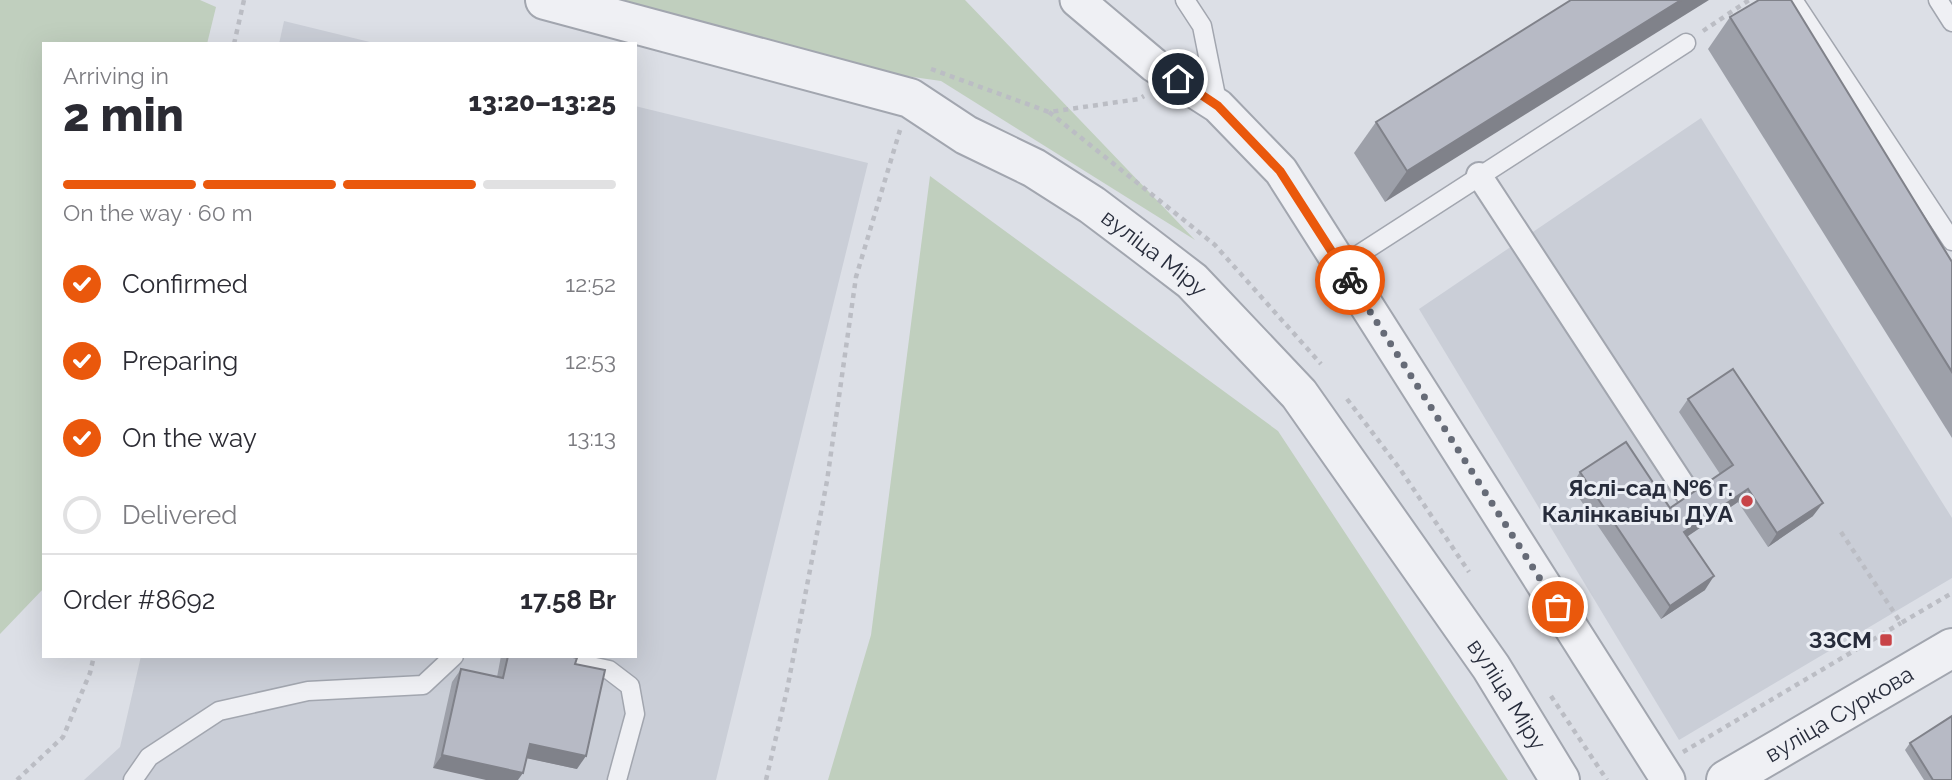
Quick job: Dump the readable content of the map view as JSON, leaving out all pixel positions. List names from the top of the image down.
{
  "streets": {
    "street": ["вуліца Міру", "вуліца Суркова"]
  },
  "places": {
    "other": ["Яслі-сад №6 г. Калінкавічы ДУА"],
    "transit": ["ЗЗСМ"]
  },
  "page": {
    "heading": ["2 min", "Arriving in", "13:20–13:25"],
    "panel": ["Order #8692", "17.58 Br"],
    "bar": "On the way · 60 m",
    "list": [
      ["Confirmed", "12:52"],
      ["Preparing", "12:53"],
      ["On the way", "13:13"],
      "Delivered"
    ]
  }
}
